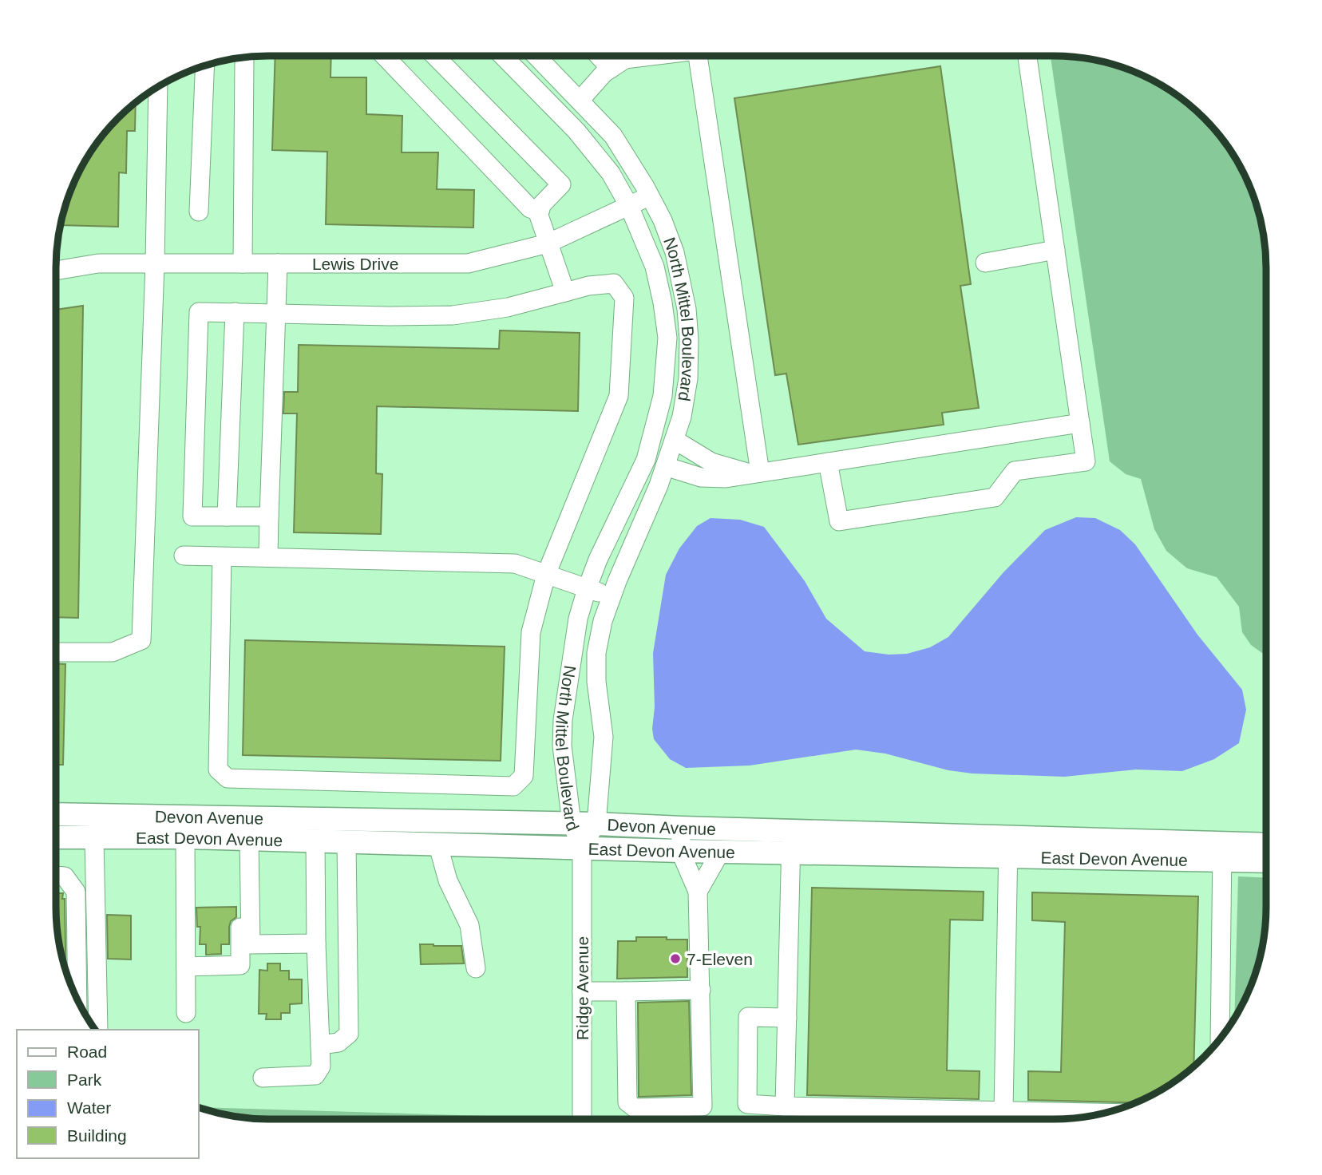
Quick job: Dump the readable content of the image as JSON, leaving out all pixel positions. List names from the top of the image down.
{
  "streets": {
    "main road": ["Devon Avenue", "East Devon Avenue"],
    "street": ["Lewis Drive", "North Mittel Boulevard", "Ridge Avenue"]
  },
  "crossings": [
    ["Lewis Drive", "North Mittel Boulevard"],
    ["North Mittel Boulevard", "Devon Avenue"],
    ["North Mittel Boulevard", "East Devon Avenue"],
    ["North Mittel Boulevard", "Ridge Avenue"],
    ["Devon Avenue", "East Devon Avenue"],
    ["East Devon Avenue", "Ridge Avenue"]
  ],
  "places": ["7-Eleven"],
  "legend": [
    "Road",
    "Park",
    "Water",
    "Building"
  ]
}
